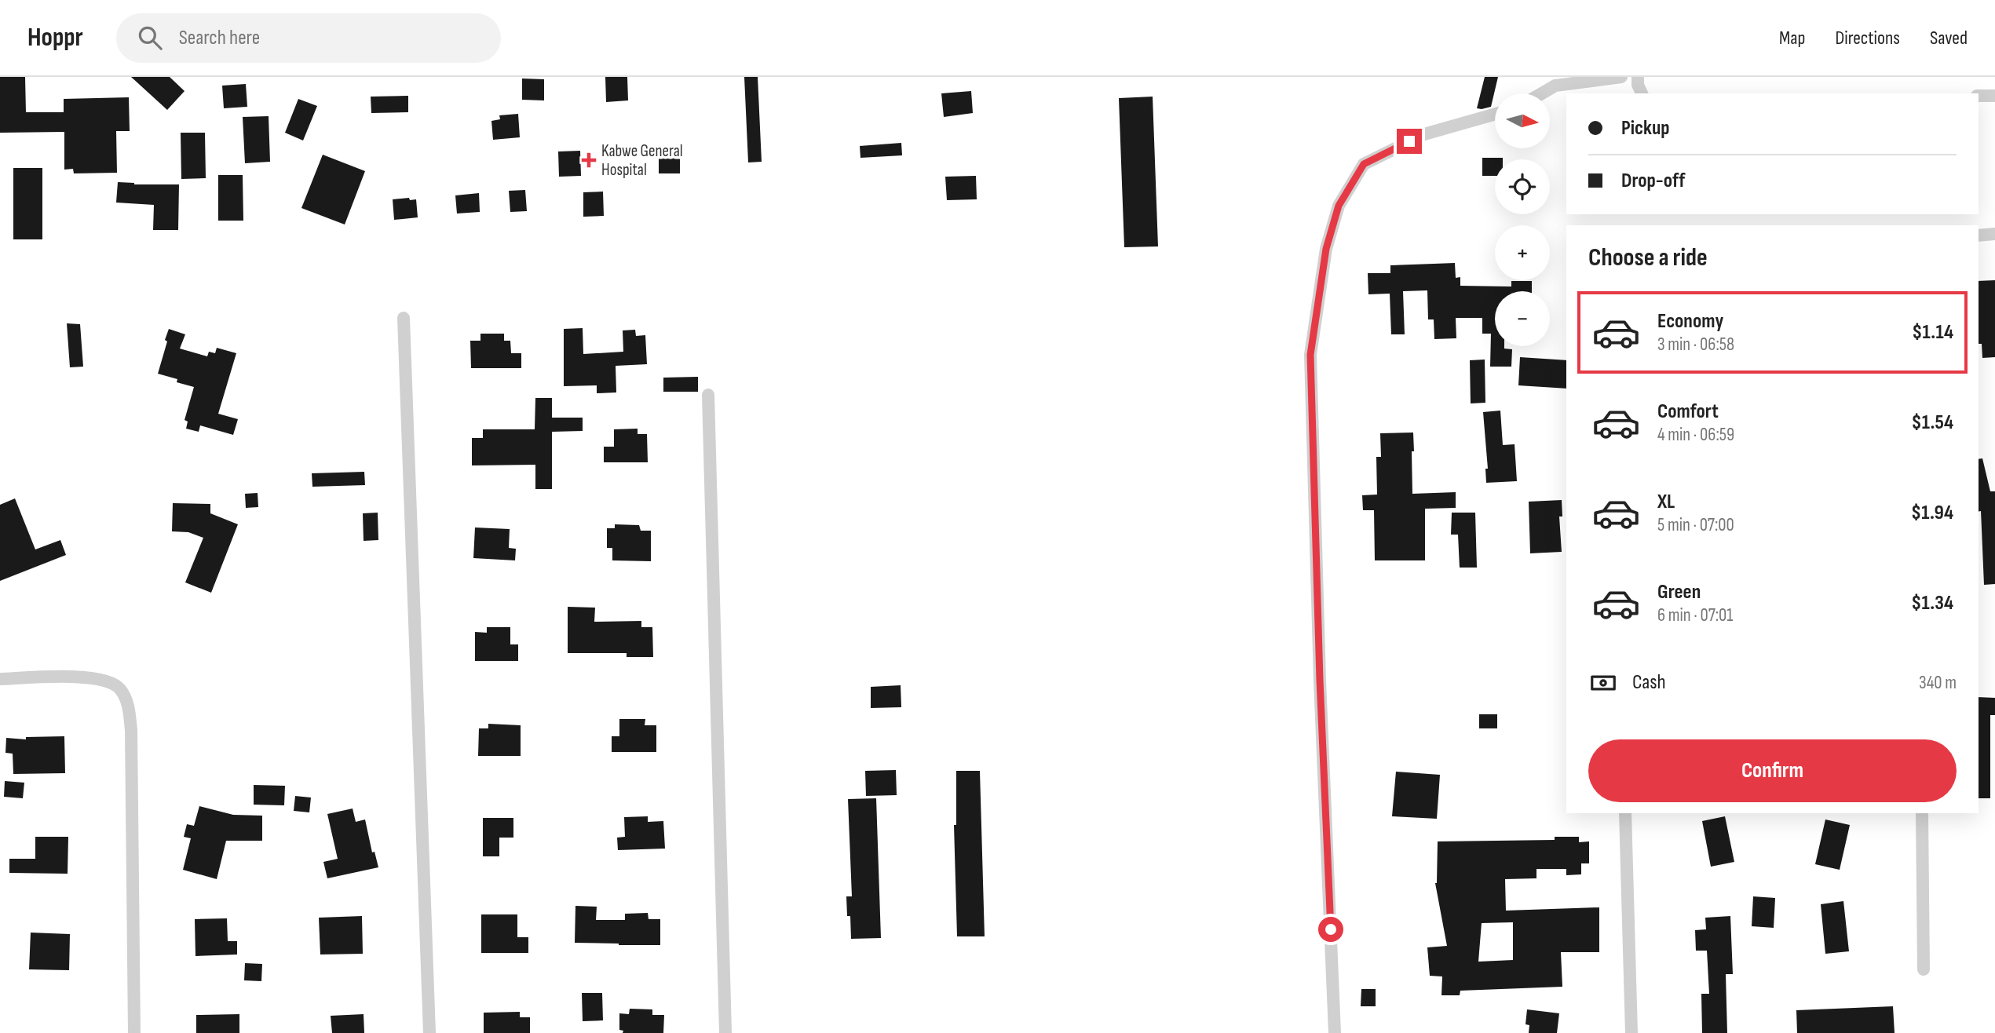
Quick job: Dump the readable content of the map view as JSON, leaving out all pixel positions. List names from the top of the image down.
{
  "places": {
    "health": ["Kabwe General Hospital"]
  },
  "north": "right",
  "page": {
    "header": "Hoppr",
    "search": "Search here",
    "nav": ["Map", "Directions", "Saved"],
    "map_buttons": ["+", "−"],
    "banner": ["Pickup", "Drop-off"],
    "heading": "Choose a ride",
    "list": [
      {
        "name": "Economy",
        "note": "3 min · 06:58",
        "value": "$1.14"
      },
      {
        "name": "Comfort",
        "note": "4 min · 06:59",
        "value": "$1.54"
      },
      {
        "name": "XL",
        "note": "5 min · 07:00",
        "value": "$1.94"
      },
      {
        "name": "Green",
        "note": "6 min · 07:01",
        "value": "$1.34"
      }
    ],
    "pay": ["Cash", "340 m"],
    "buttons": "Confirm"
  }
}
